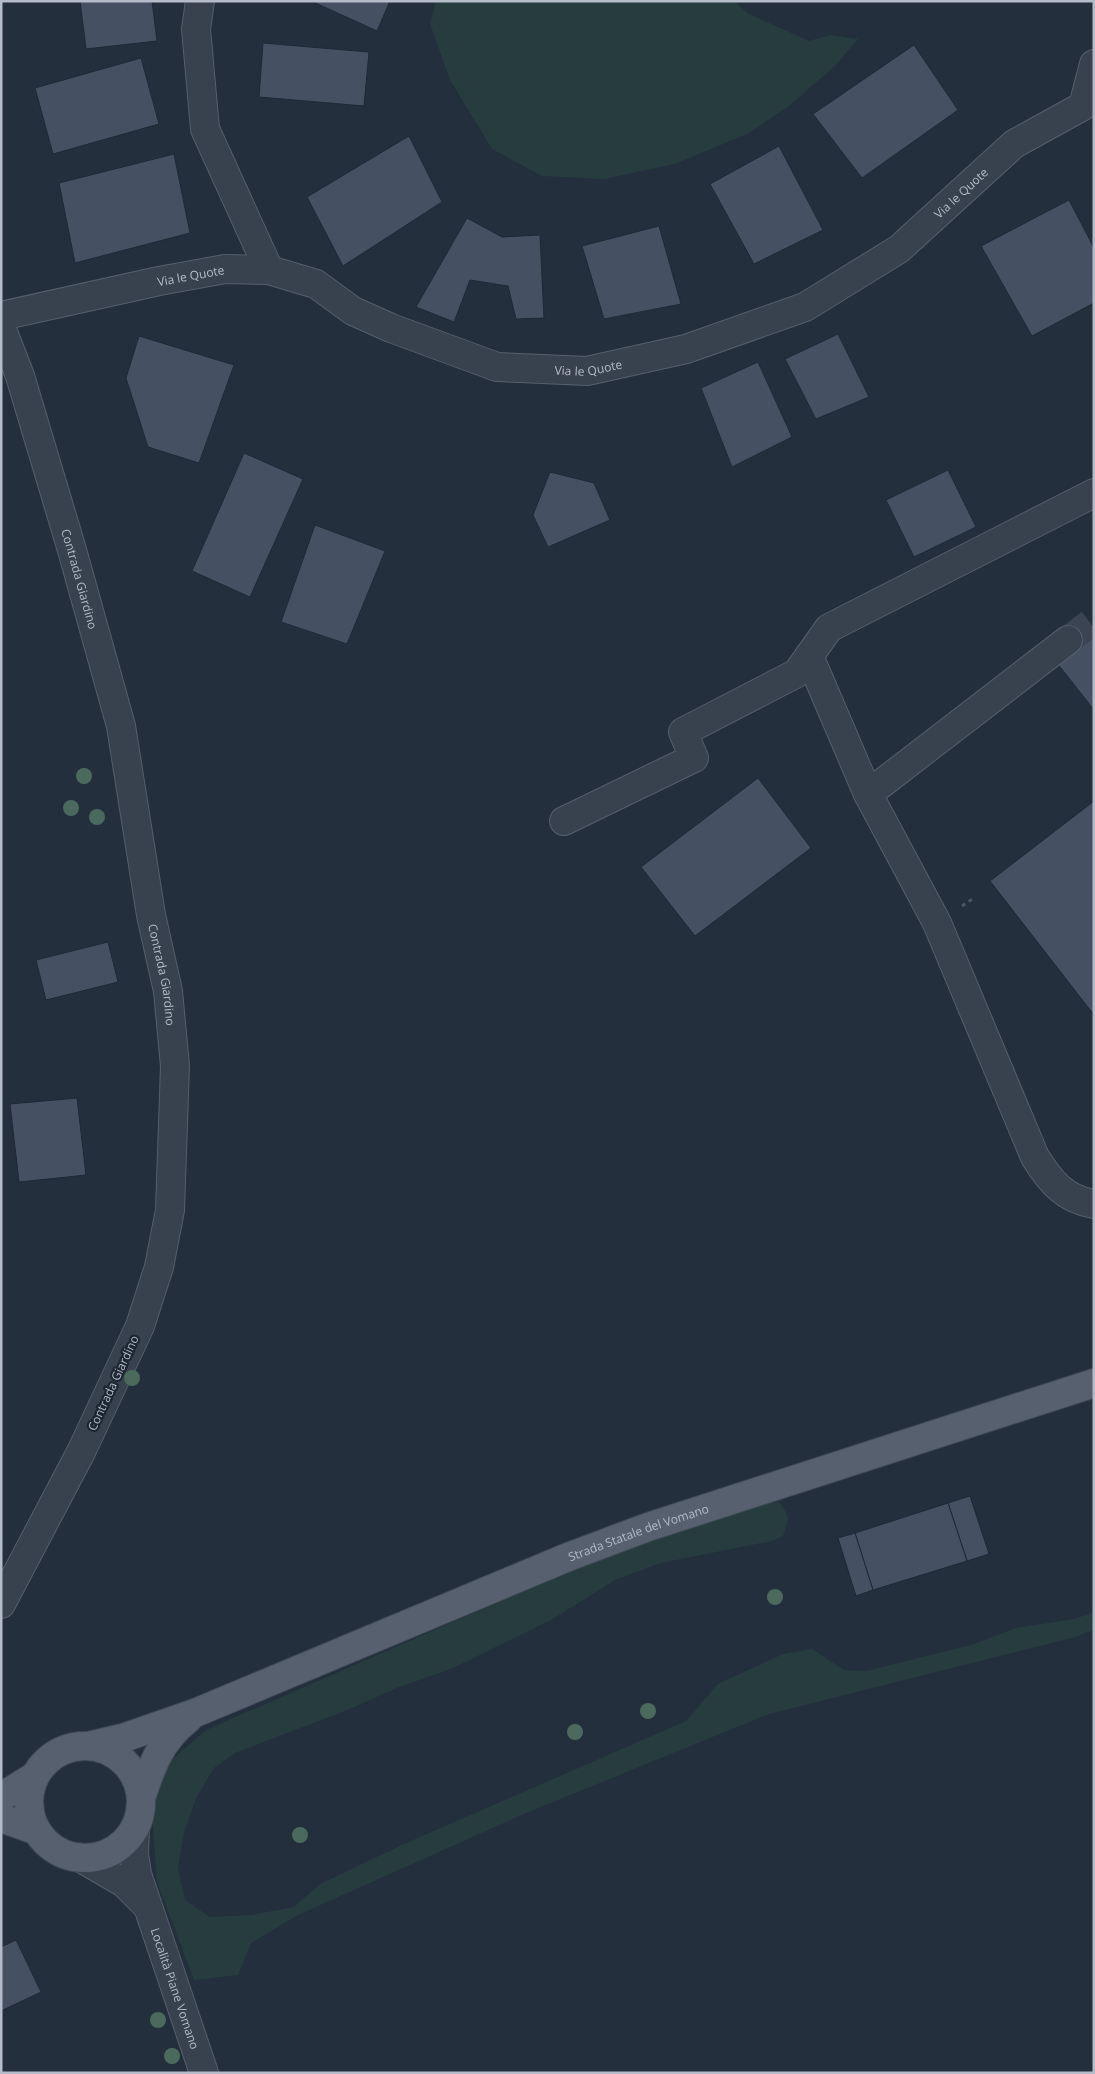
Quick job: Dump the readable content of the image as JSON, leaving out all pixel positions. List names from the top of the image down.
{
  "streets": {
    "main road": ["Strada Statale del Vomano"],
    "street": ["Via le Quote", "Contrada Giardino", "Località Piane Vomano"]
  },
  "crossings": [
    ["Strada Statale del Vomano", "Località Piane Vomano"]
  ]
}
